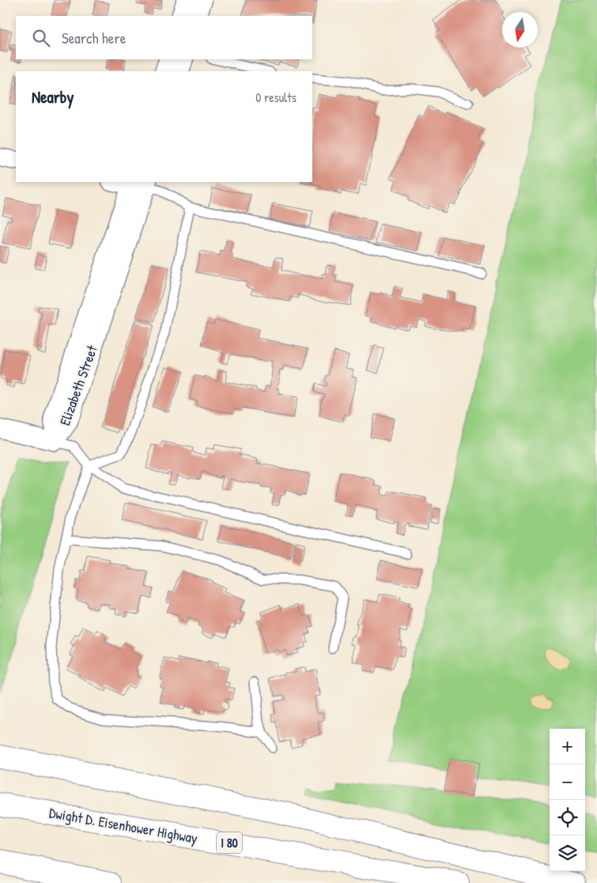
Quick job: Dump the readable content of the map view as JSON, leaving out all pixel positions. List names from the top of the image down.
{
  "streets": {
    "highway": ["Dwight D. Eisenhower Highway", "I 80"],
    "street": ["Elizabeth Street"]
  },
  "north": "bottom",
  "page": {
    "search": "Search here",
    "heading": ["Nearby", "0 results"],
    "map_buttons": ["+", "−"]
  }
}
